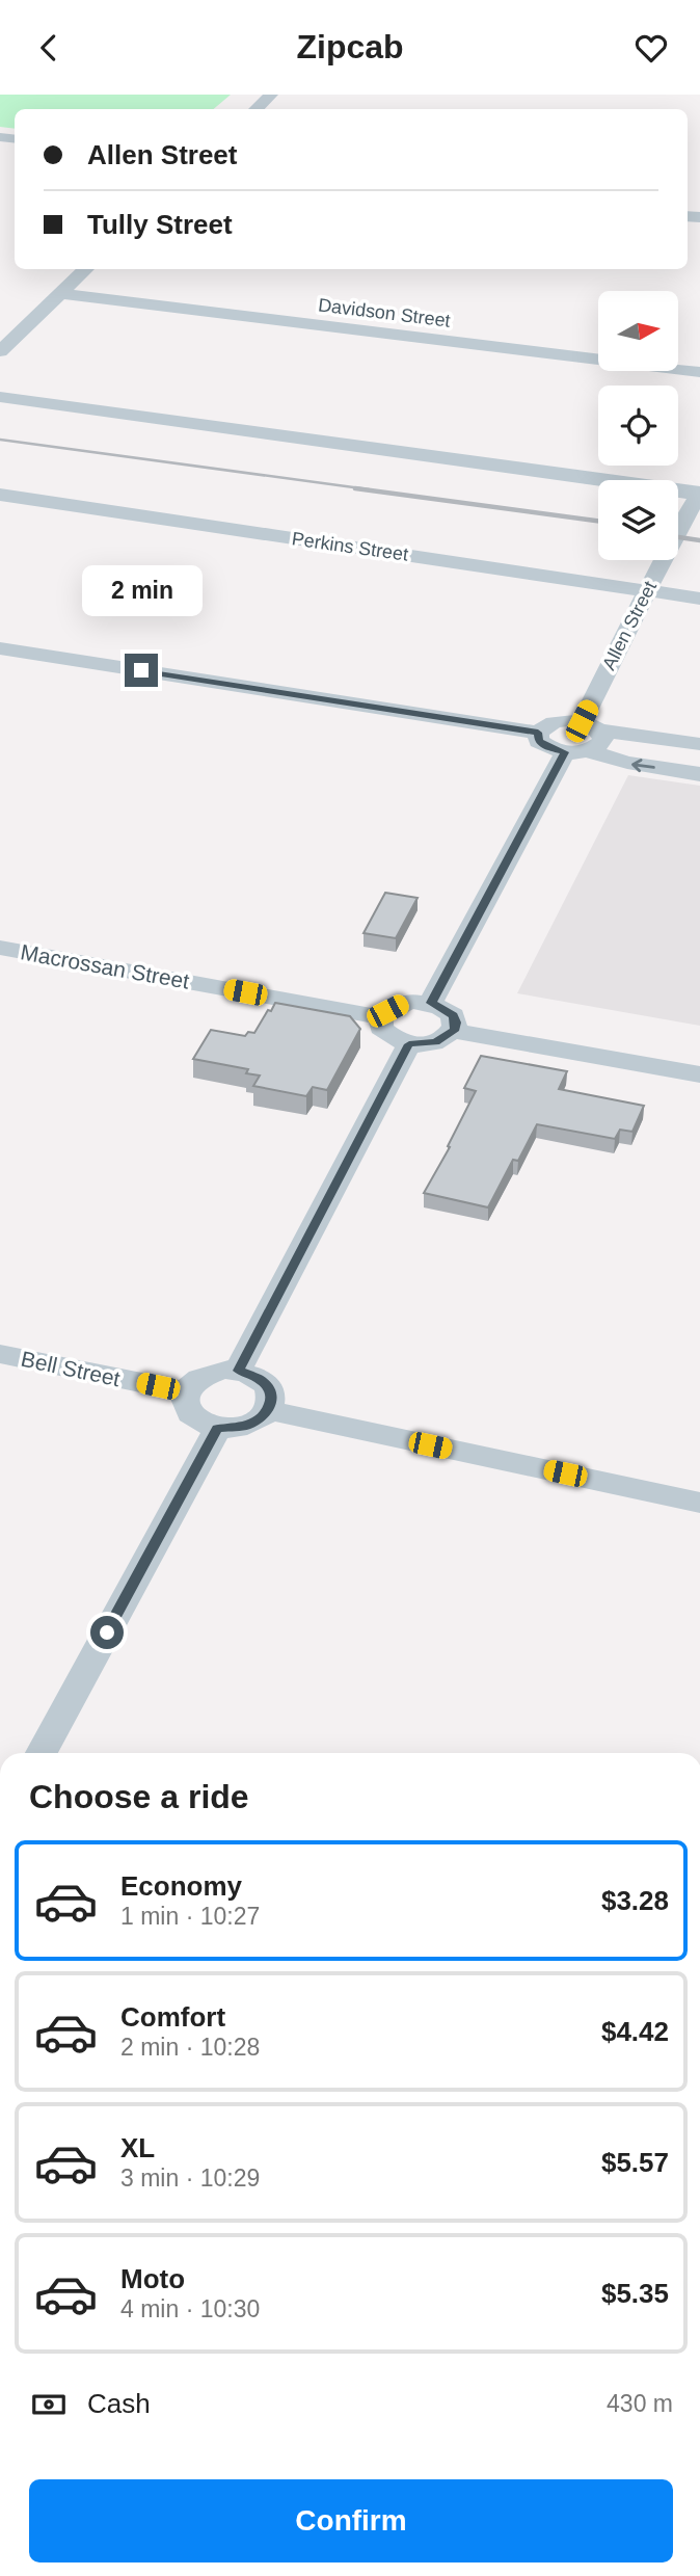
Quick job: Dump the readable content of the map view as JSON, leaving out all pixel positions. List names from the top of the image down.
{
  "streets": {
    "street": [
      "Davidson Street",
      "Perkins Street",
      "Allen Street",
      "Macrossan Street",
      "Bell Street"
    ]
  },
  "crossings": [
    ["Perkins Street", "Allen Street"]
  ],
  "north": "right",
  "page": {
    "header": "Zipcab",
    "banner": ["Allen Street", "Tully Street"],
    "bubble": "2 min",
    "heading": "Choose a ride",
    "list": [
      {
        "name": "Economy",
        "note": "1 min · 10:27",
        "value": "$3.28"
      },
      {
        "name": "Comfort",
        "note": "2 min · 10:28",
        "value": "$4.42"
      },
      {
        "name": "XL",
        "note": "3 min · 10:29",
        "value": "$5.57"
      },
      {
        "name": "Moto",
        "note": "4 min · 10:30",
        "value": "$5.35"
      }
    ],
    "pay": ["Cash", "430 m"],
    "buttons": "Confirm"
  }
}
